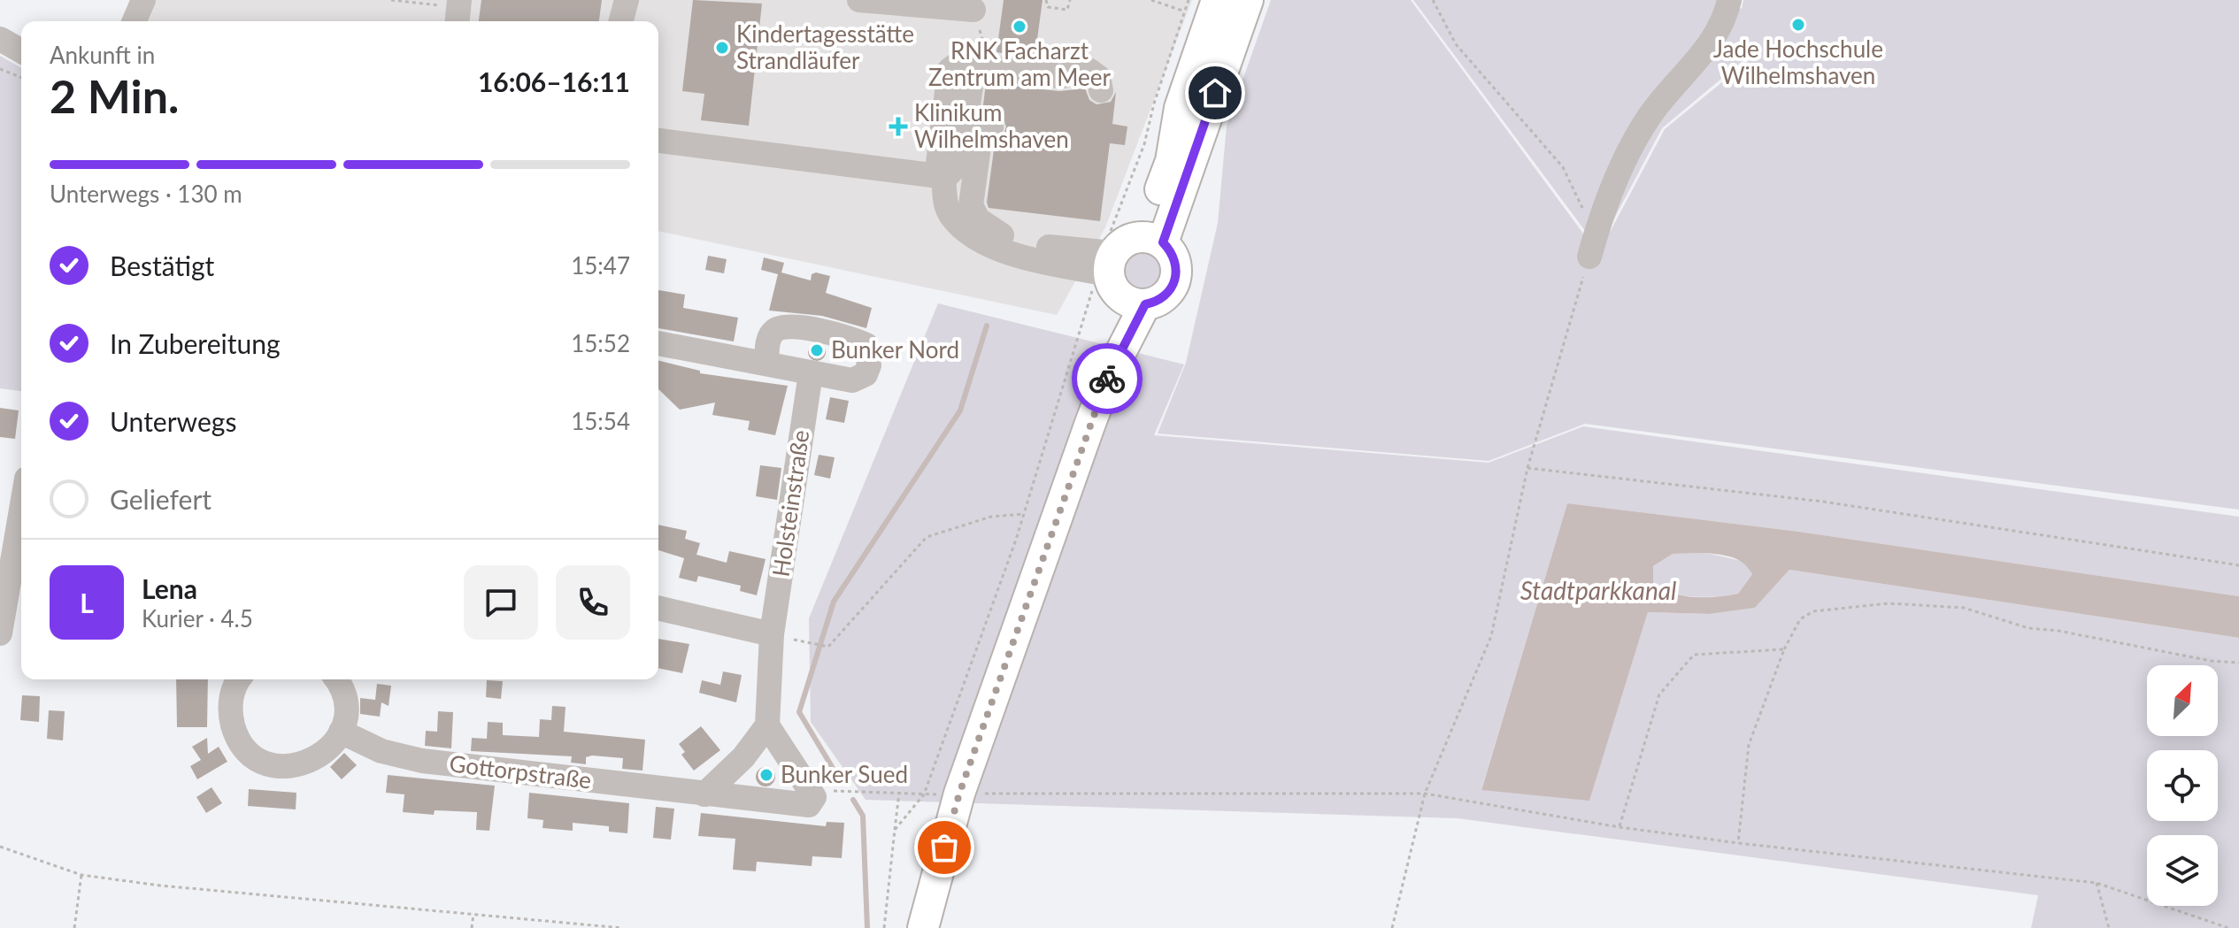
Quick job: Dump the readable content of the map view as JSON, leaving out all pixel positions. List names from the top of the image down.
{
  "streets": {
    "street": ["Holsteinstraße", "Gottorpstraße"]
  },
  "water": ["Stadtparkkanal"],
  "places": {
    "other": [
      "Jade Hochschule Wilhelmshaven",
      "RNK Facharzt Zentrum am Meer",
      "Kindertagesstätte Strandläufer",
      "Bunker Nord",
      "Bunker Sued"
    ],
    "health": ["Klinikum Wilhelmshaven"]
  },
  "north": "top right",
  "page": {
    "heading": ["2 Min.", "Ankunft in", "16:06–16:11"],
    "panel": ["Lena", "Kurier · 4.5"],
    "bar": "Unterwegs · 130 m",
    "list": [
      ["Bestätigt", "15:47"],
      ["In Zubereitung", "15:52"],
      ["Unterwegs", "15:54"],
      "Geliefert"
    ],
    "round": "L"
  }
}
